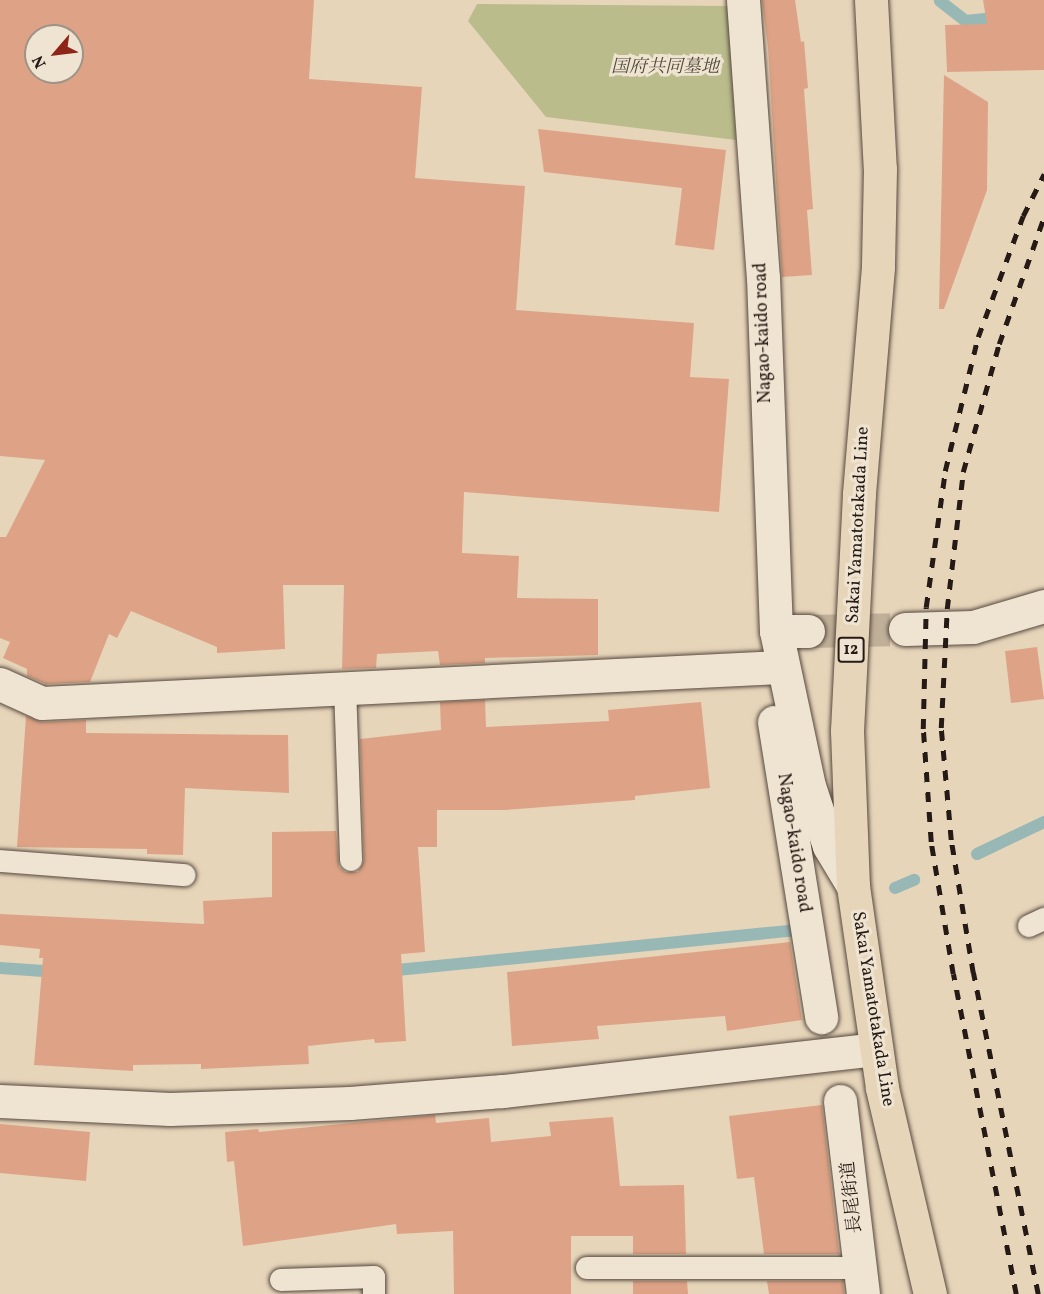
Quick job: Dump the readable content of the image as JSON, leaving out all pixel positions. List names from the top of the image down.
{
  "streets": {
    "main road": ["Sakai Yamatotakada Line", "12"],
    "street": ["Nagao-kaido road", "長尾街道"]
  },
  "parks": ["国府共同墓地"],
  "north": "bottom left"
}
